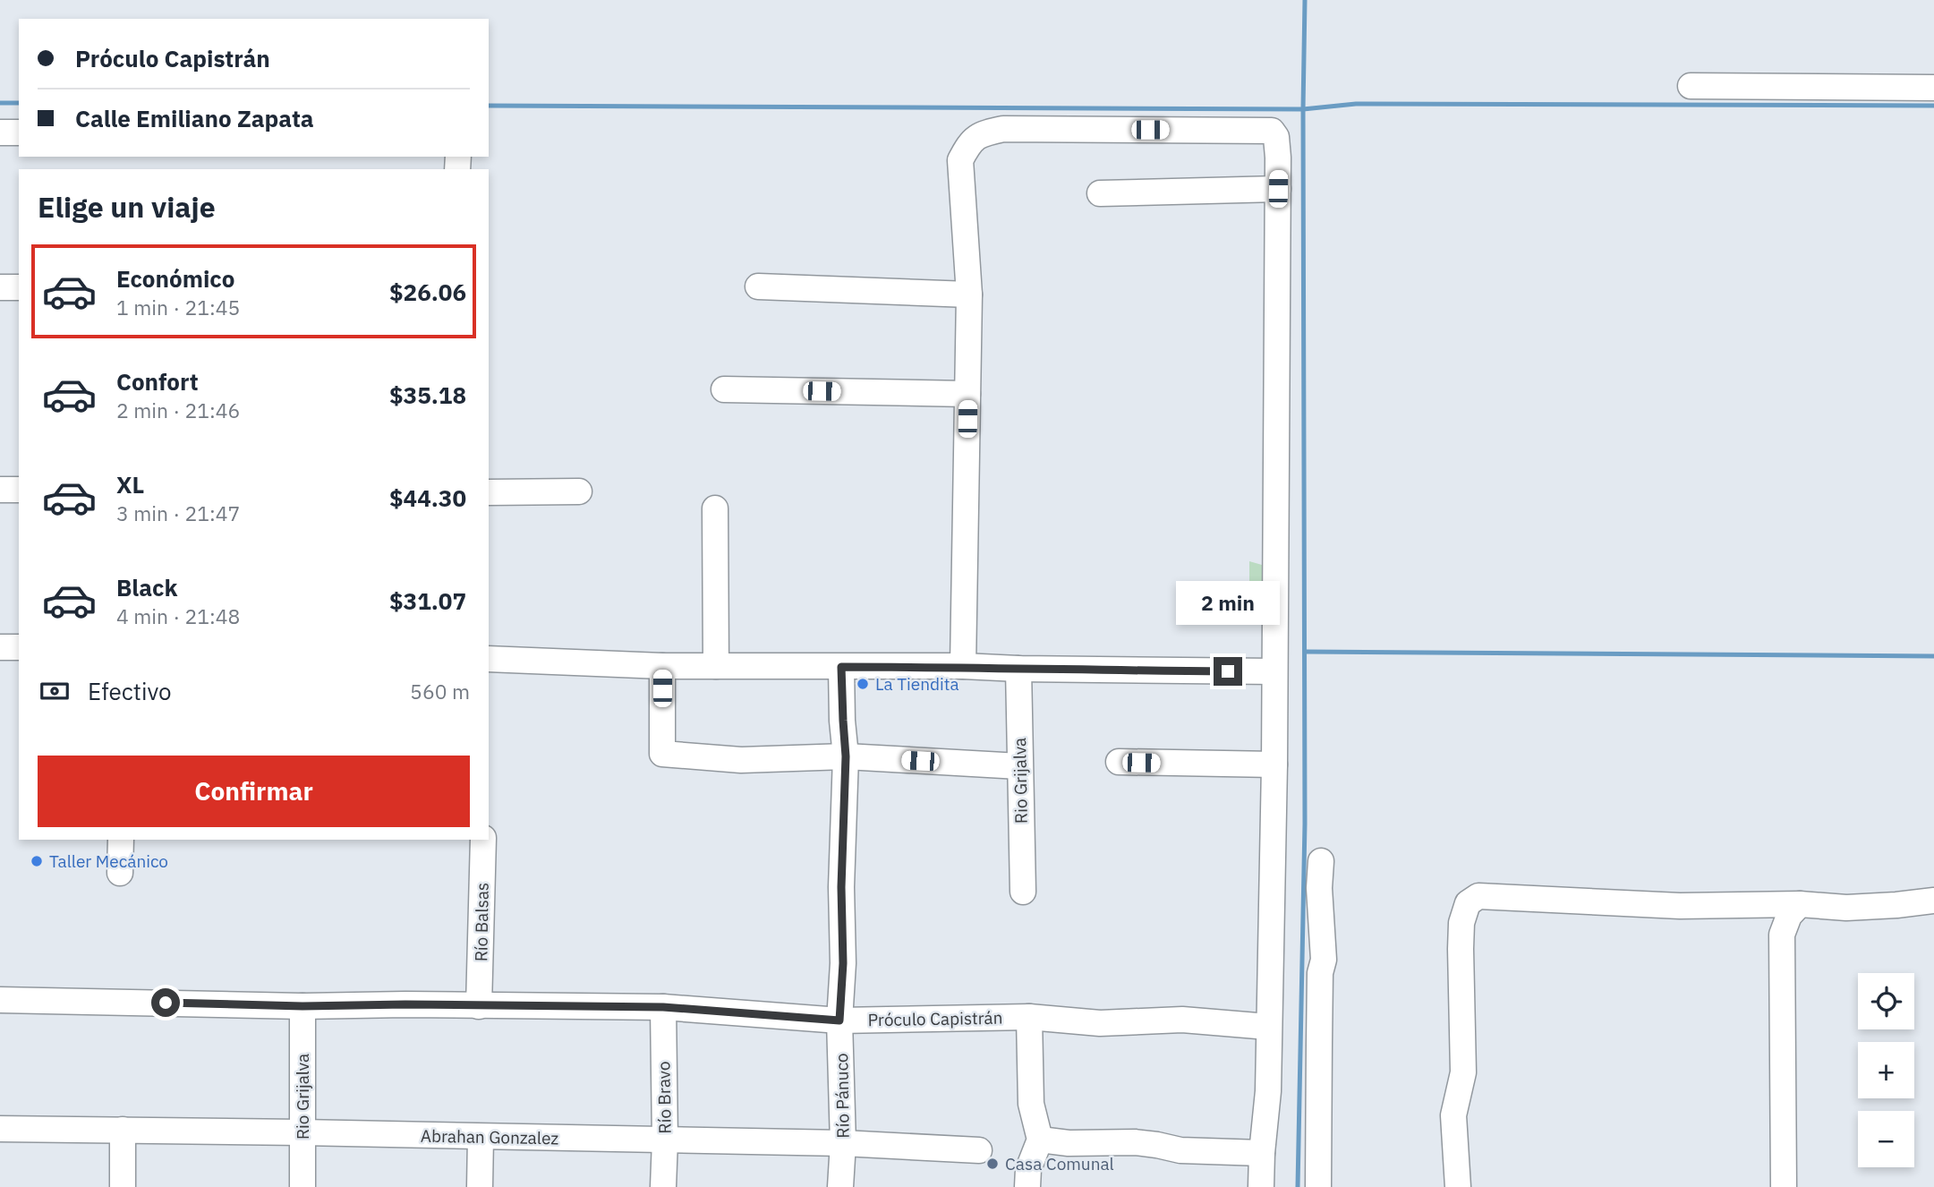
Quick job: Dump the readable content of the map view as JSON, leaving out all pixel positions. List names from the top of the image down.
{
  "streets": {
    "street": [
      "Rio Grijalva",
      "Río Balsas",
      "Próculo Capistrán",
      "Río Pánuco",
      "Río Bravo",
      "Abrahan Gonzalez"
    ]
  },
  "crossings": [
    ["Rio Grijalva", "Próculo Capistrán"],
    ["Rio Grijalva", "Abrahan Gonzalez"],
    ["Río Balsas", "Próculo Capistrán"],
    ["Próculo Capistrán", "Río Pánuco"],
    ["Próculo Capistrán", "Río Bravo"],
    ["Río Pánuco", "Abrahan Gonzalez"],
    ["Río Bravo", "Abrahan Gonzalez"]
  ],
  "places": ["La Tiendita", "Taller Mecánico", "Casa Comunal"],
  "page": {
    "banner": ["Próculo Capistrán", "Calle Emiliano Zapata"],
    "heading": "Elige un viaje",
    "list": [
      {
        "name": "Económico",
        "note": "1 min · 21:45",
        "value": "$26.06"
      },
      {
        "name": "Confort",
        "note": "2 min · 21:46",
        "value": "$35.18"
      },
      {
        "name": "XL",
        "note": "3 min · 21:47",
        "value": "$44.30"
      },
      {
        "name": "Black",
        "note": "4 min · 21:48",
        "value": "$31.07"
      }
    ],
    "bubble": "2 min",
    "pay": ["Efectivo", "560 m"],
    "buttons": "Confirmar",
    "map_buttons": ["+", "−"]
  }
}
